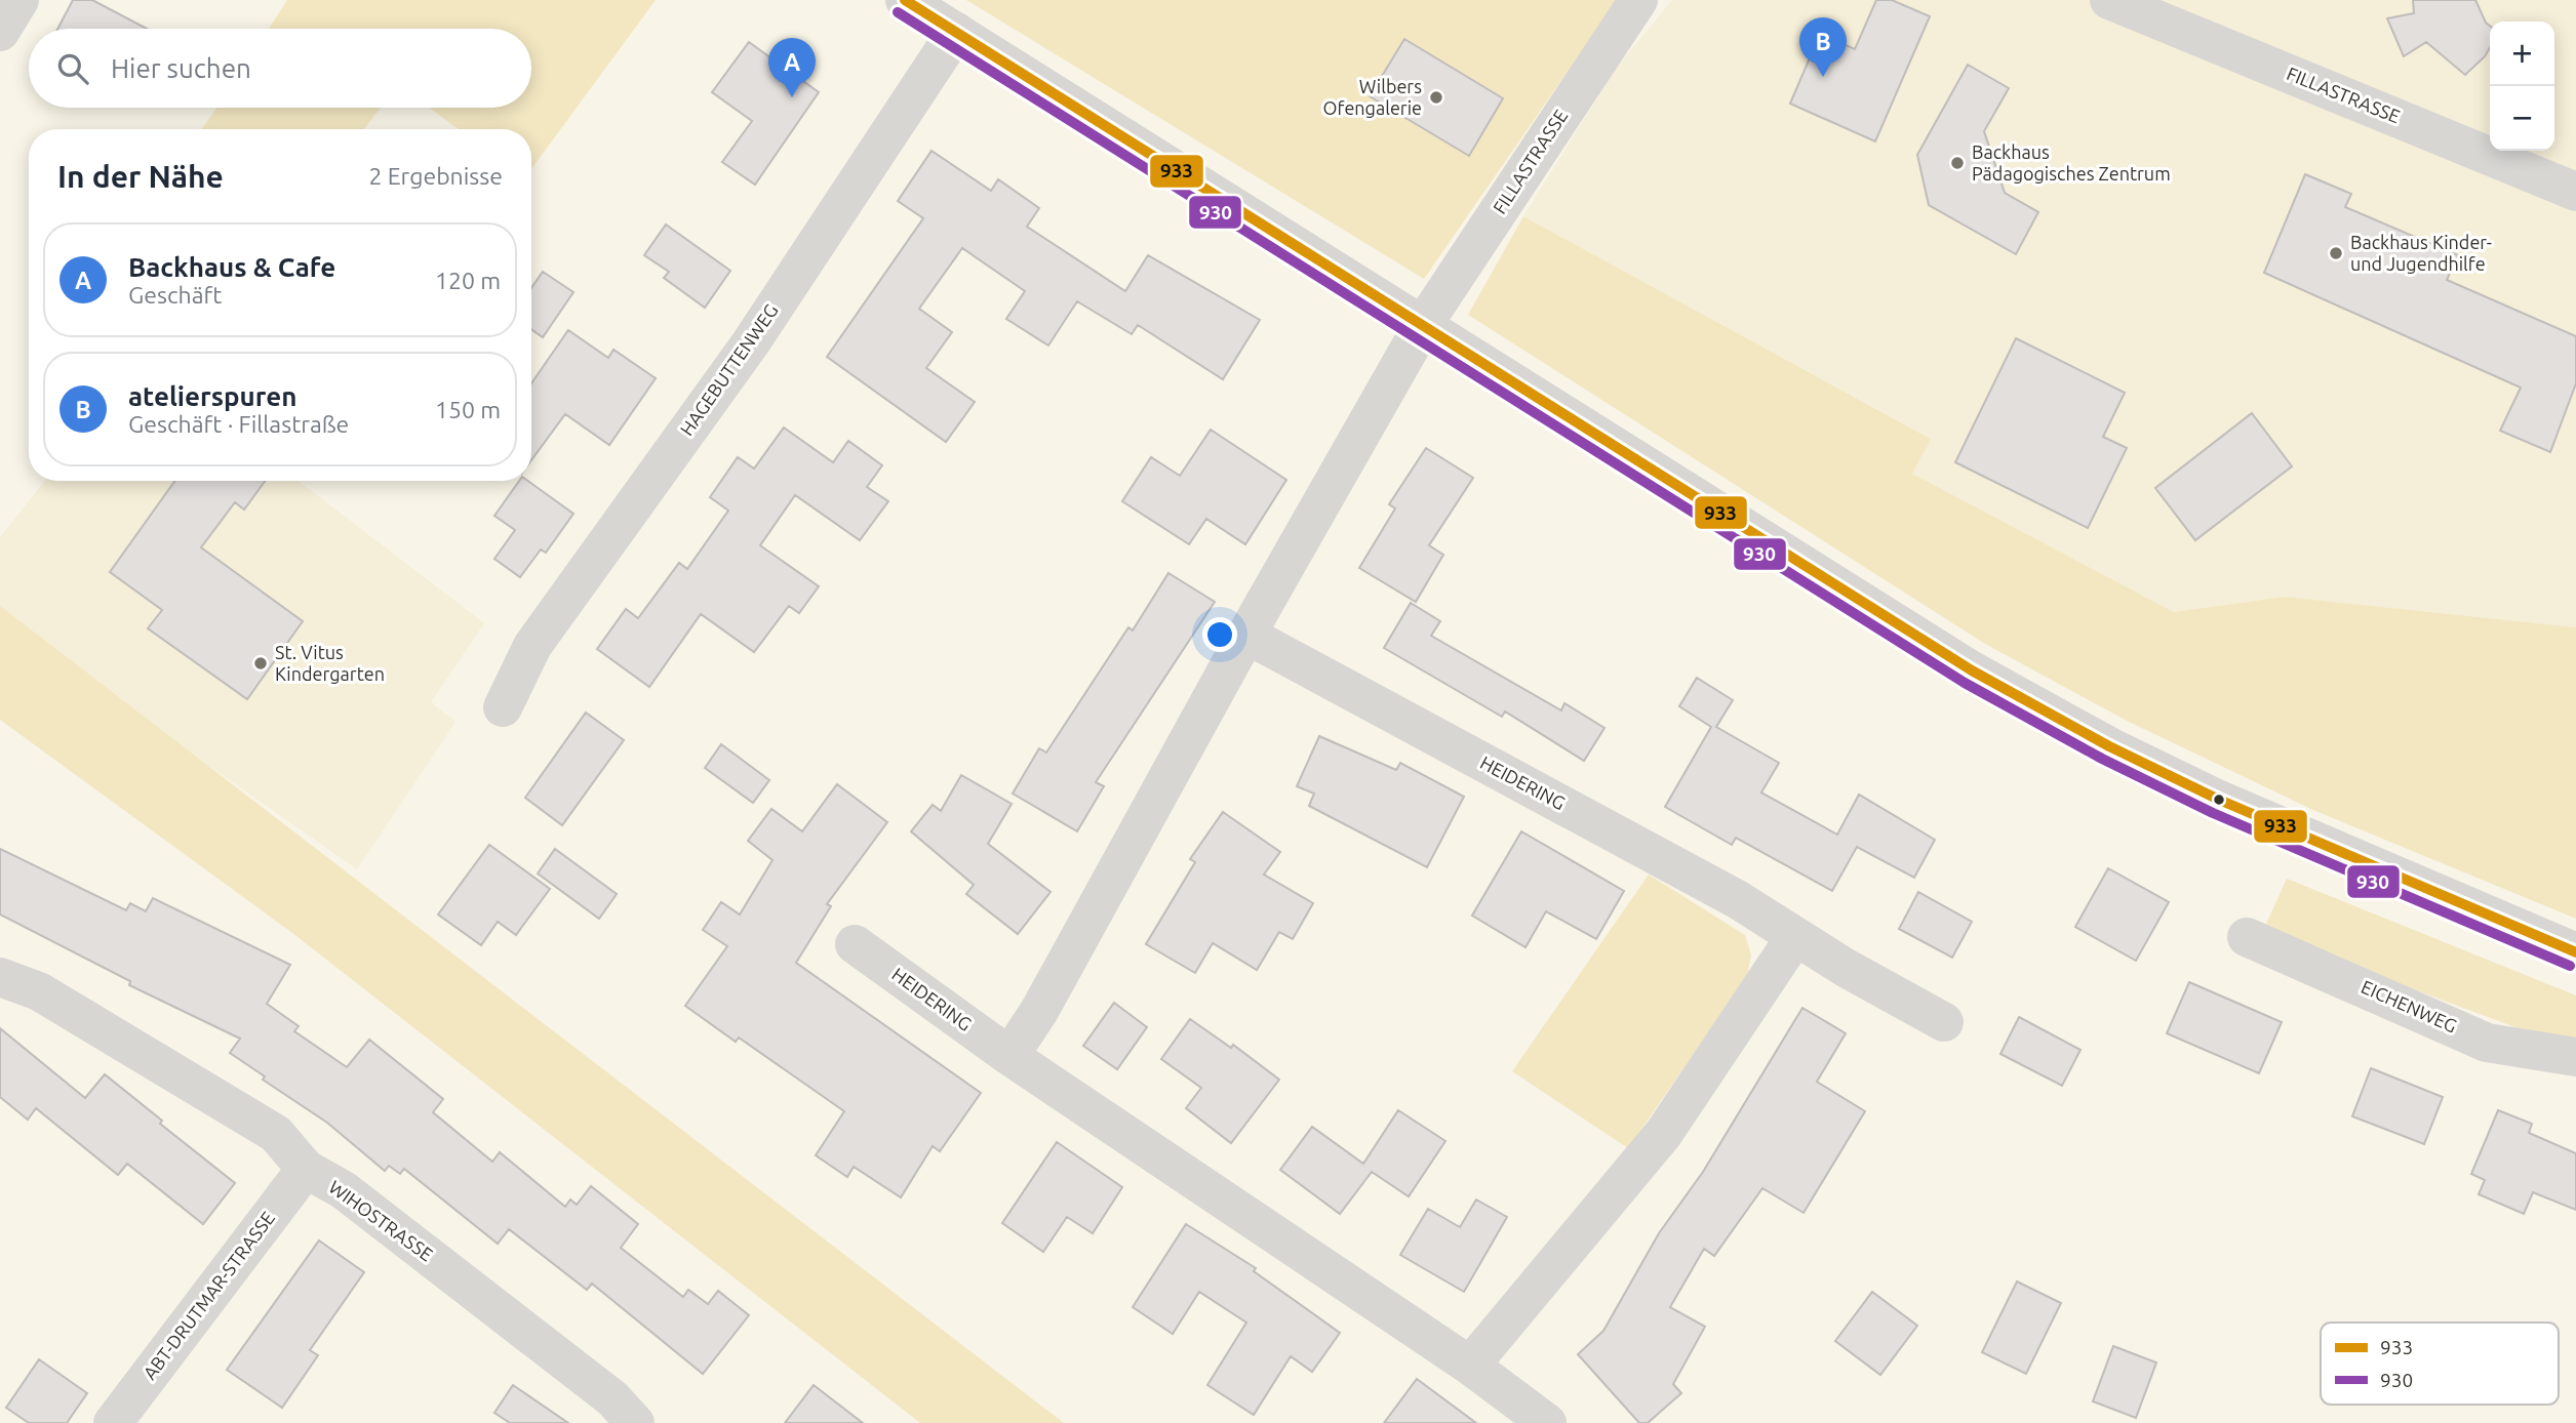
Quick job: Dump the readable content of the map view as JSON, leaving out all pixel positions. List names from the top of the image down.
{
  "streets": {
    "street": [
      "FILLASTRASSE",
      "HAGEBUTTENWEG",
      "HEIDERING",
      "EICHENWEG",
      "WIHOSTRASSE",
      "ABT-DRUTMAR-STRASSE"
    ]
  },
  "crossings": [
    ["WIHOSTRASSE", "ABT-DRUTMAR-STRASSE"]
  ],
  "places": [
    "Wilbers Ofengalerie",
    "Backhaus Pädagogisches Zentrum",
    "Backhaus Kinder- und Jugendhilfe",
    "St. Vitus Kindergarten"
  ],
  "lines": ["transit line 933", "transit line 930"],
  "legend": ["933", "930"],
  "page": {
    "pins": ["B", "A"],
    "map_buttons": ["+", "−"],
    "search": "Hier suchen",
    "heading": ["In der Nähe", "2 Ergebnisse"],
    "list": [
      {
        "mark": "A",
        "name": "Backhaus & Cafe",
        "note": "Geschäft",
        "value": "120 m"
      },
      {
        "mark": "B",
        "name": "atelierspuren",
        "note": "Geschäft · Fillastraße",
        "value": "150 m"
      }
    ]
  }
}
